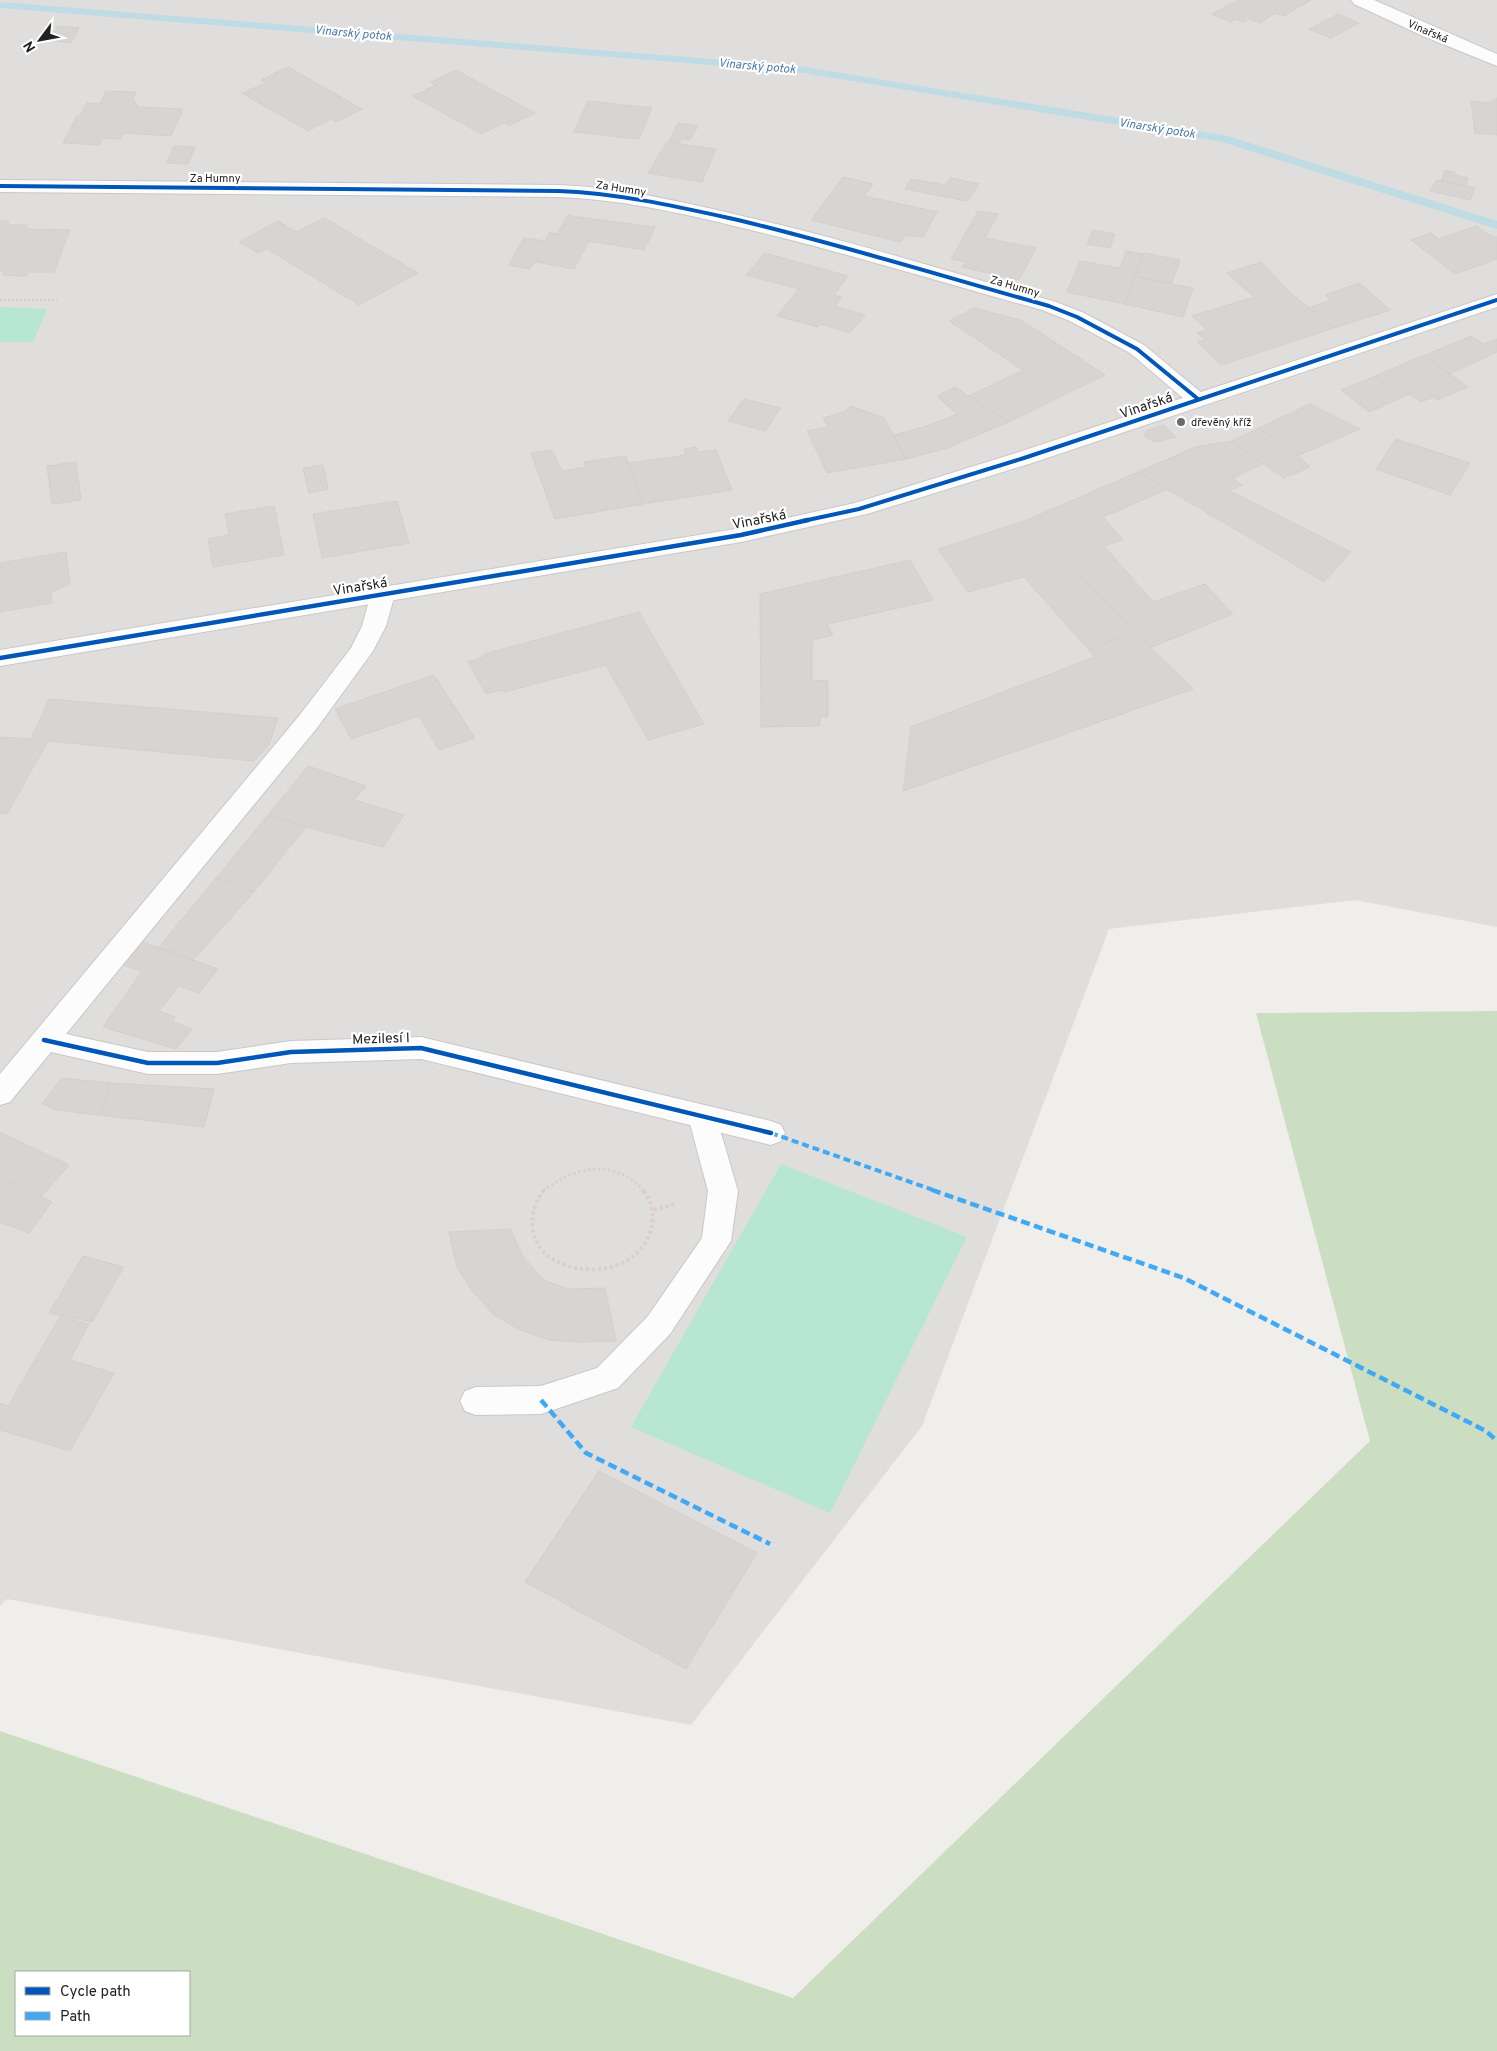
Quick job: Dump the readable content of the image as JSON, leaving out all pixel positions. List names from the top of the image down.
{
  "streets": {
    "street": ["Vinařská", "Za Humny", "Mezilesí I"]
  },
  "crossings": [
    ["Vinařská", "Za Humny"]
  ],
  "water": ["Vinarský potok"],
  "places": ["dřevěný kříž"],
  "legend": ["Cycle path", "Path"],
  "north": "bottom left"
}
